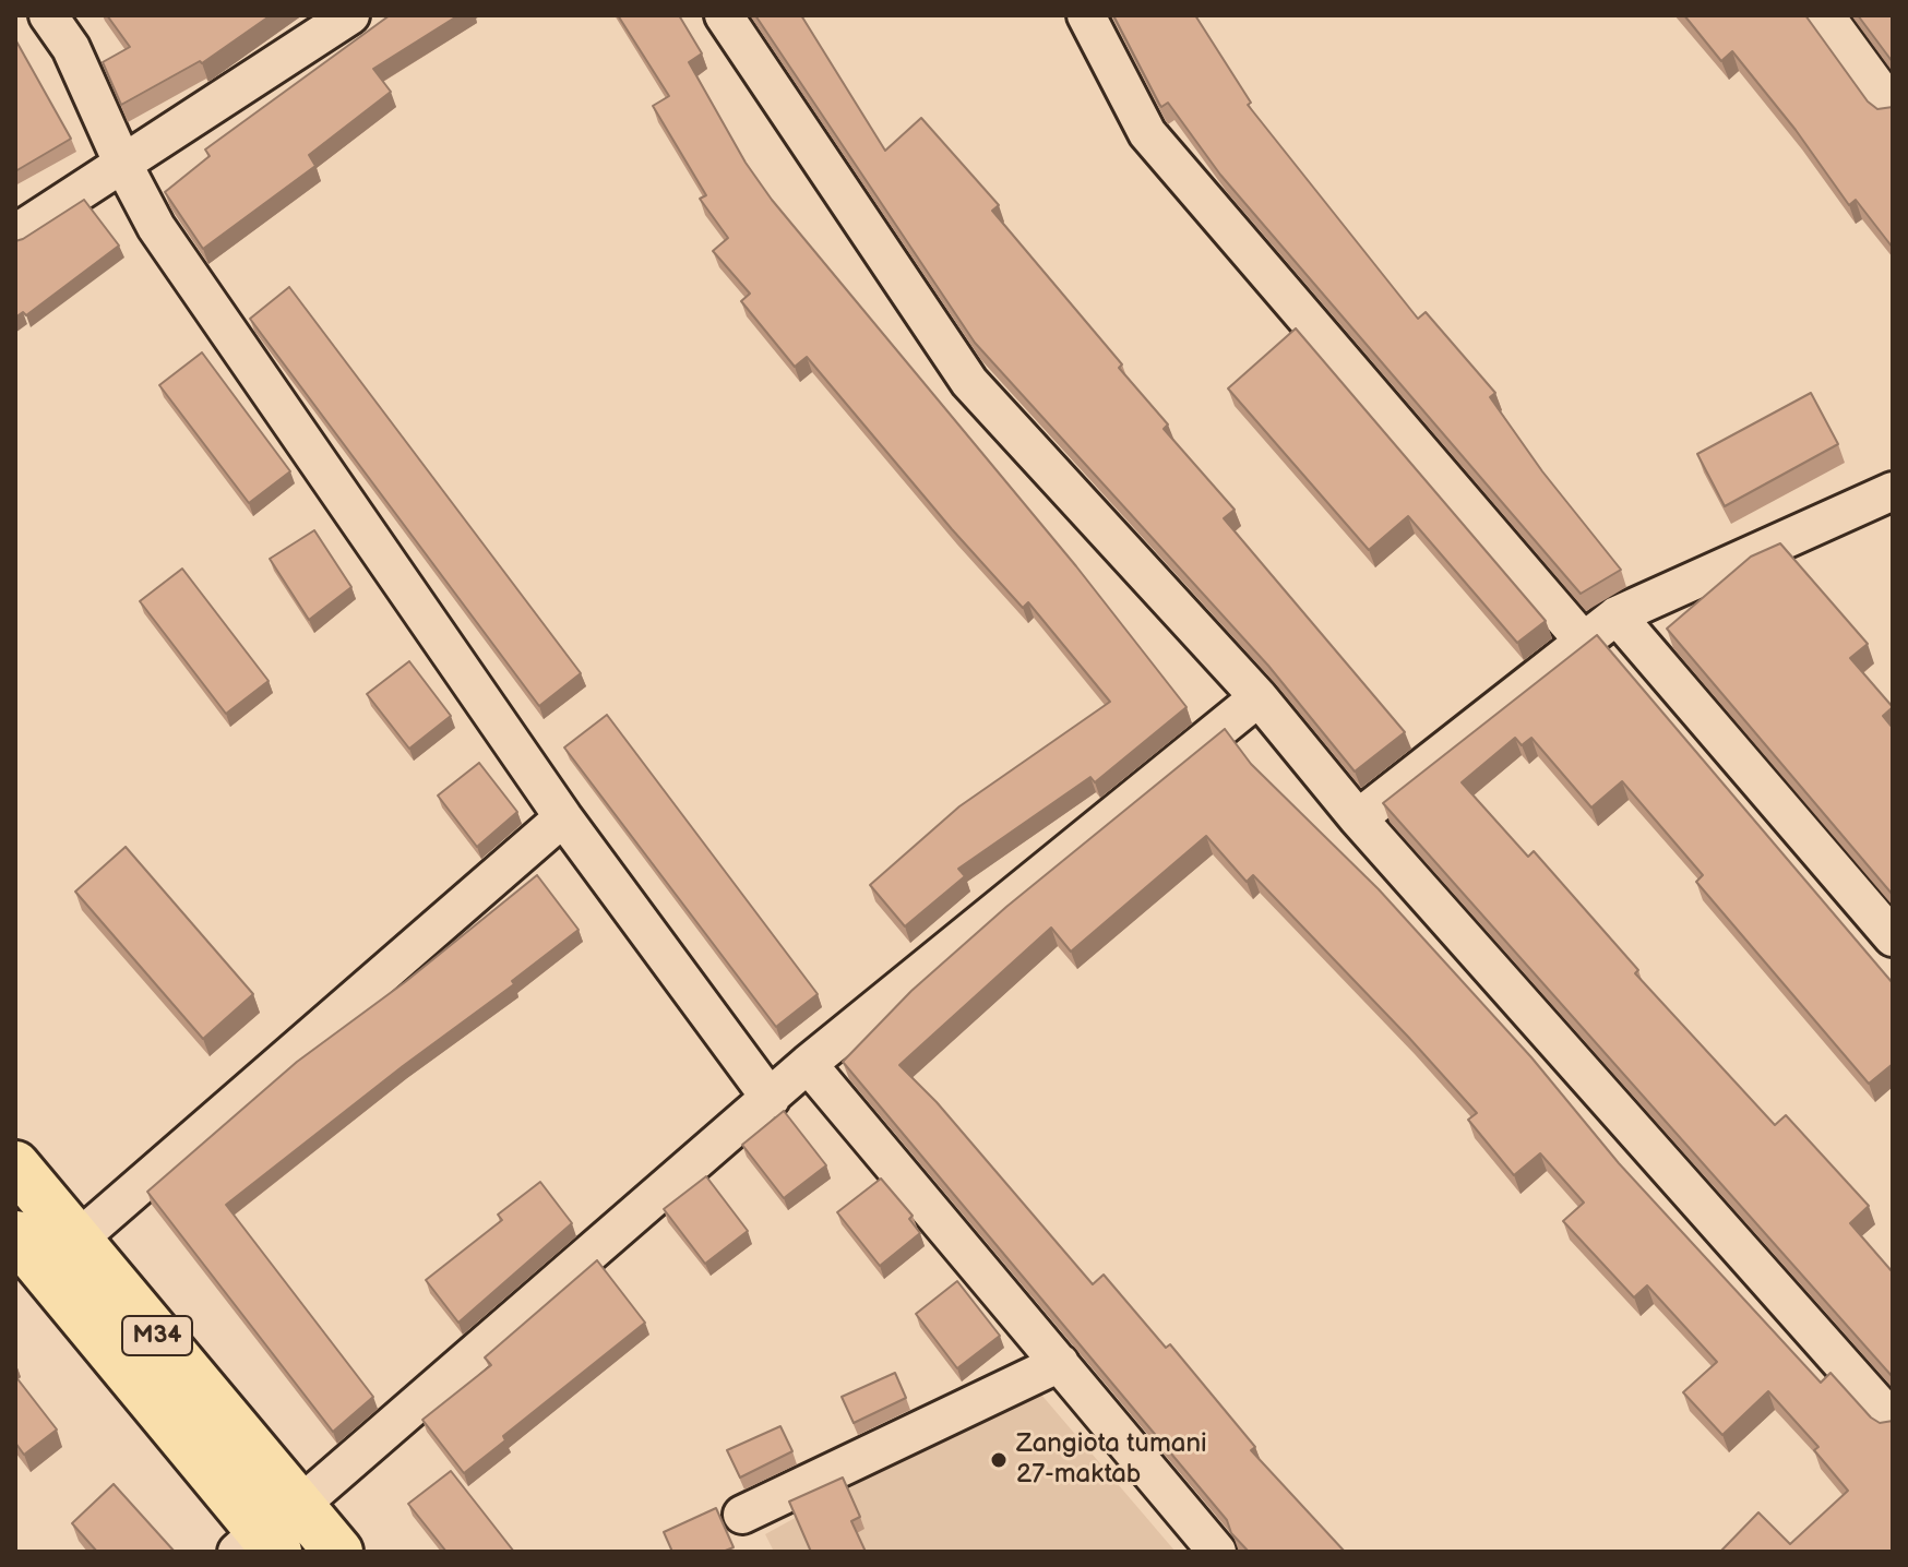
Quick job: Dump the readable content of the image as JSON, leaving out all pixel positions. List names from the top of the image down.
{
  "streets": {
    "main road": ["M34"]
  },
  "places": ["Zangiota tumani 27-maktab"]
}
